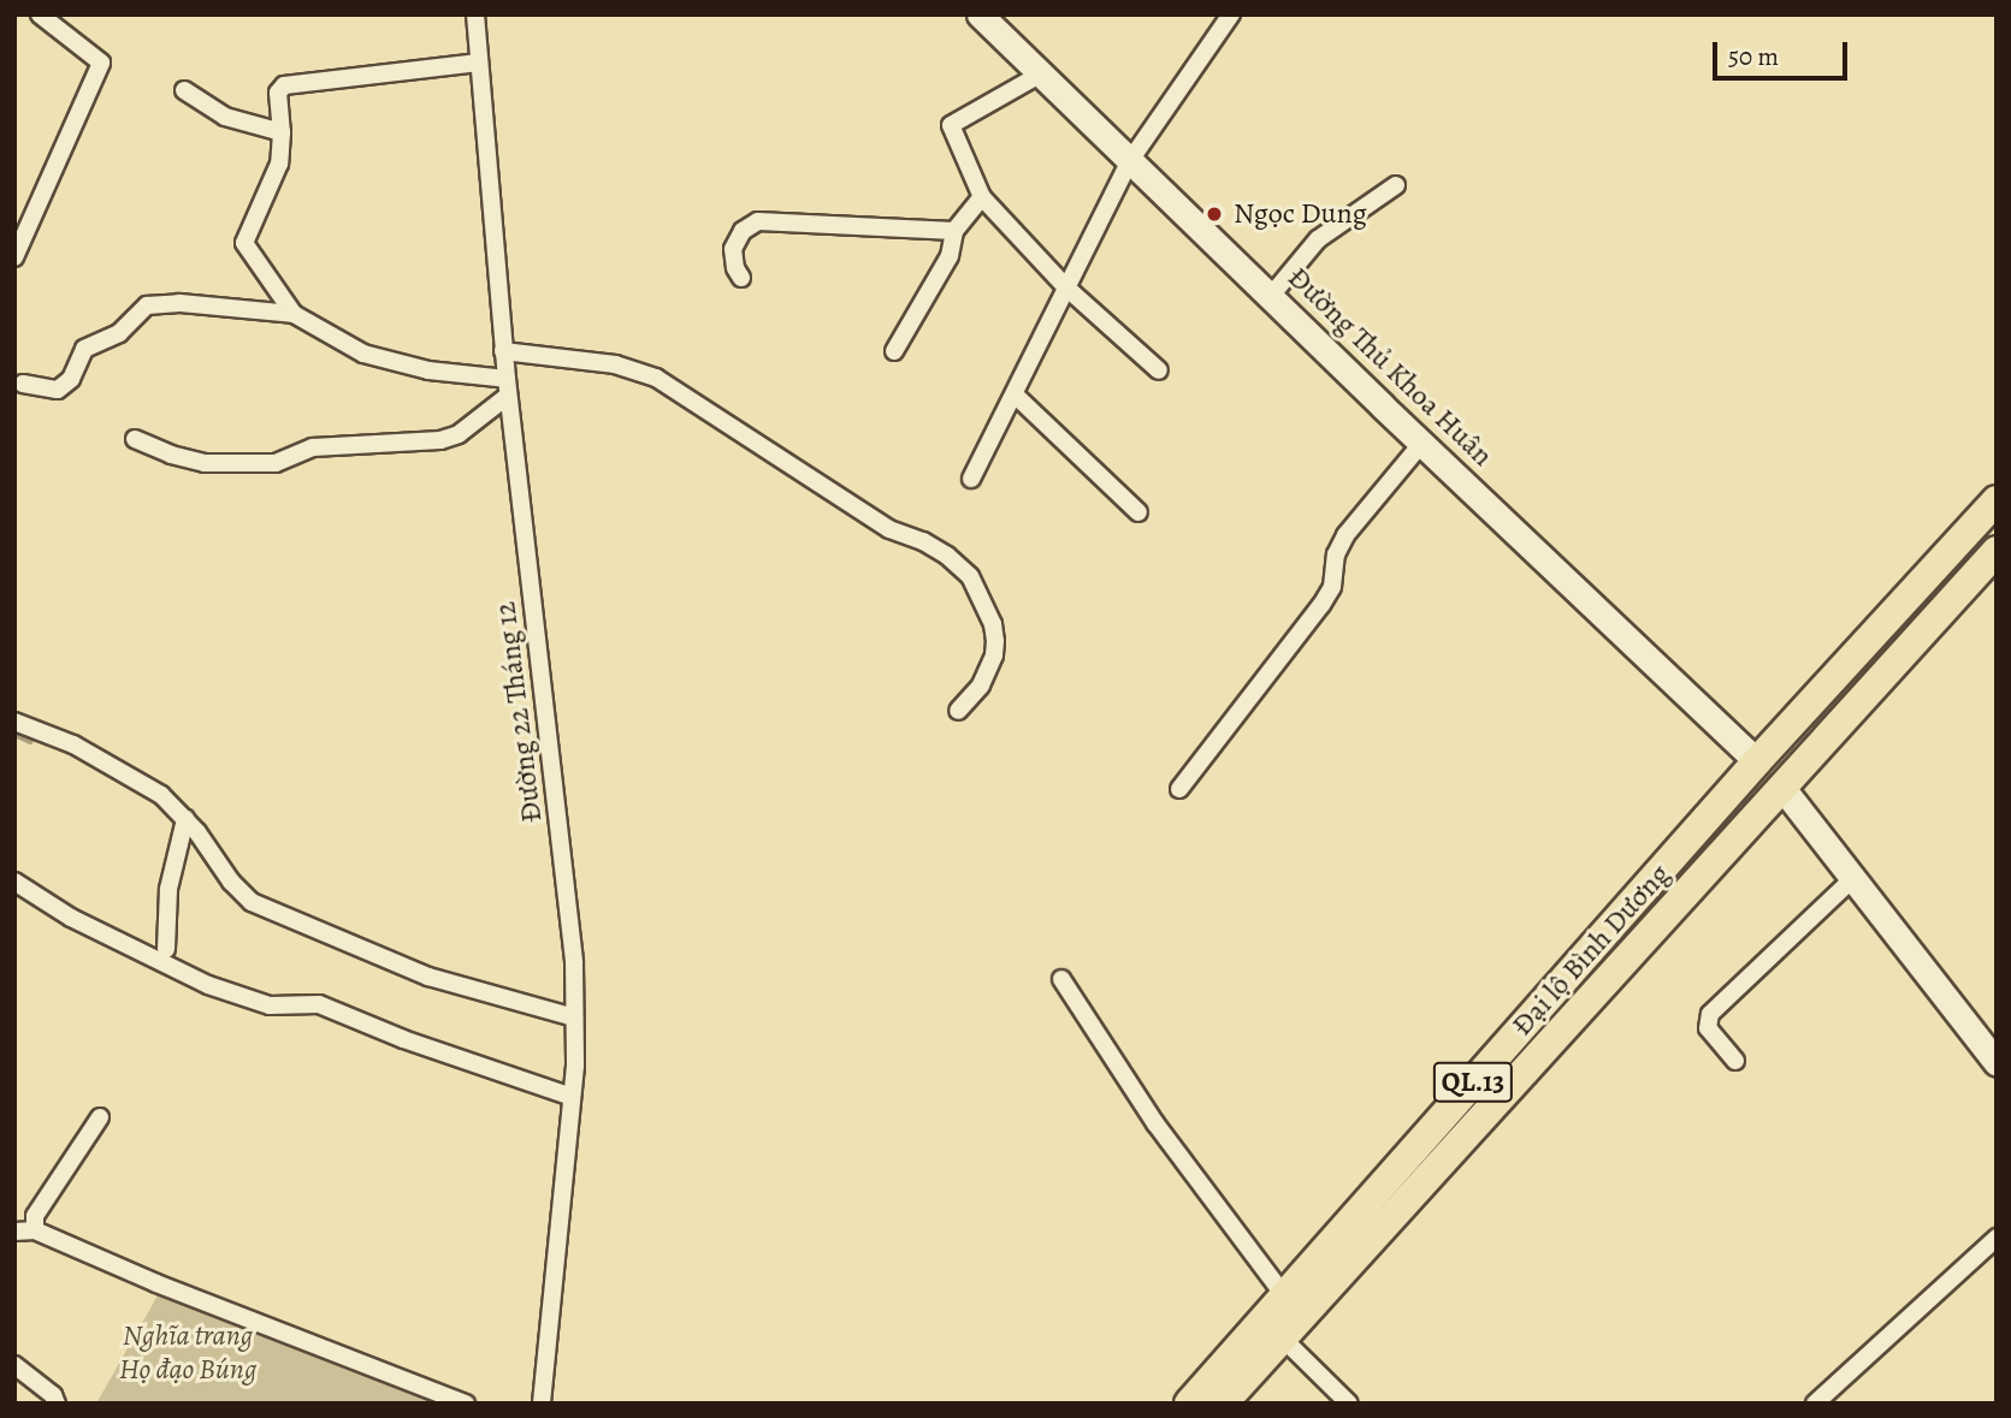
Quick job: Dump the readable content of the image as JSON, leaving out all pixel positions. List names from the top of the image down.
{
  "streets": {
    "highway": ["Đại lộ Bình Dương", "QL.13"],
    "main road": ["Đường Thủ Khoa Huân"],
    "street": ["Đường 22 Tháng 12"]
  },
  "crossings": [
    ["Đường Thủ Khoa Huân", "Đại lộ Bình Dương"]
  ],
  "parks": ["Nghĩa trang Họ đạo Búng"],
  "places": ["Ngọc Dung"],
  "scale_bar": "50 m"
}
